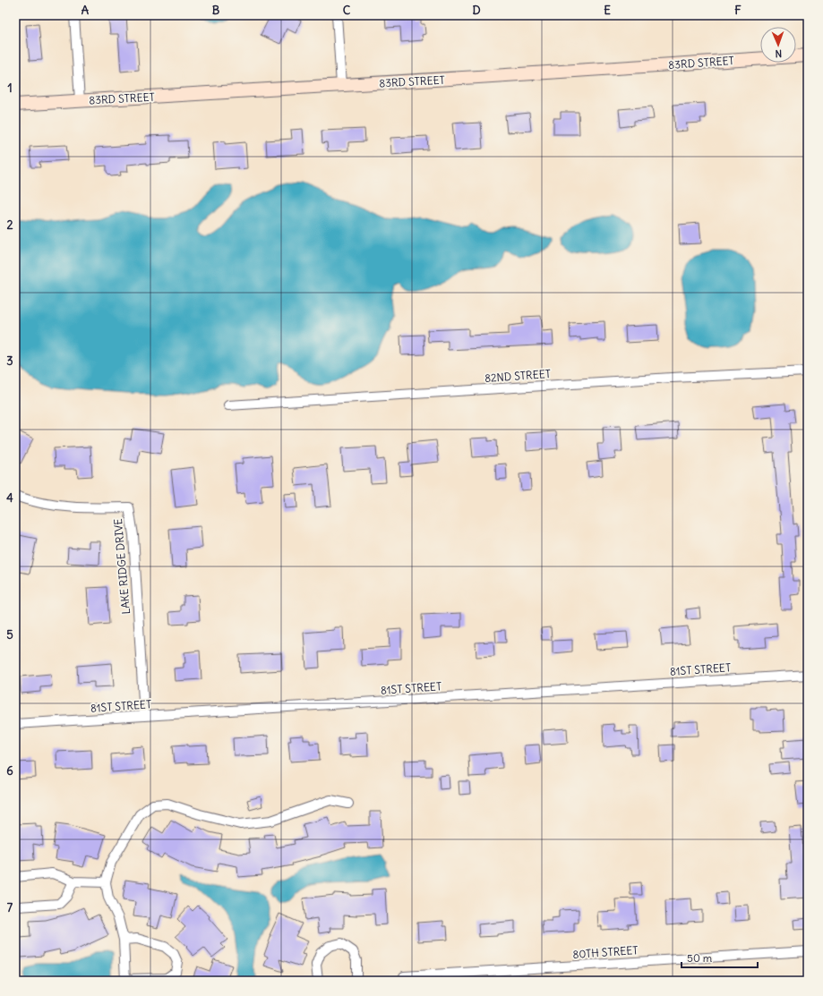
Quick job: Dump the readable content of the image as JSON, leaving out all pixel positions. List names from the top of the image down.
{
  "streets": {
    "street": [
      "83RD STREET",
      "82ND STREET",
      "LAKE RIDGE DRIVE",
      "81ST STREET",
      "80TH STREET"
    ]
  },
  "crossings": [
    ["LAKE RIDGE DRIVE", "81ST STREET"]
  ],
  "scale_bar": "50 m",
  "north": "bottom",
  "grid": {
    "columns": [
      "A",
      "B",
      "C",
      "D",
      "E",
      "F"
    ],
    "rows": [
      "1",
      "2",
      "3",
      "4",
      "5",
      "6",
      "7"
    ]
  }
}
